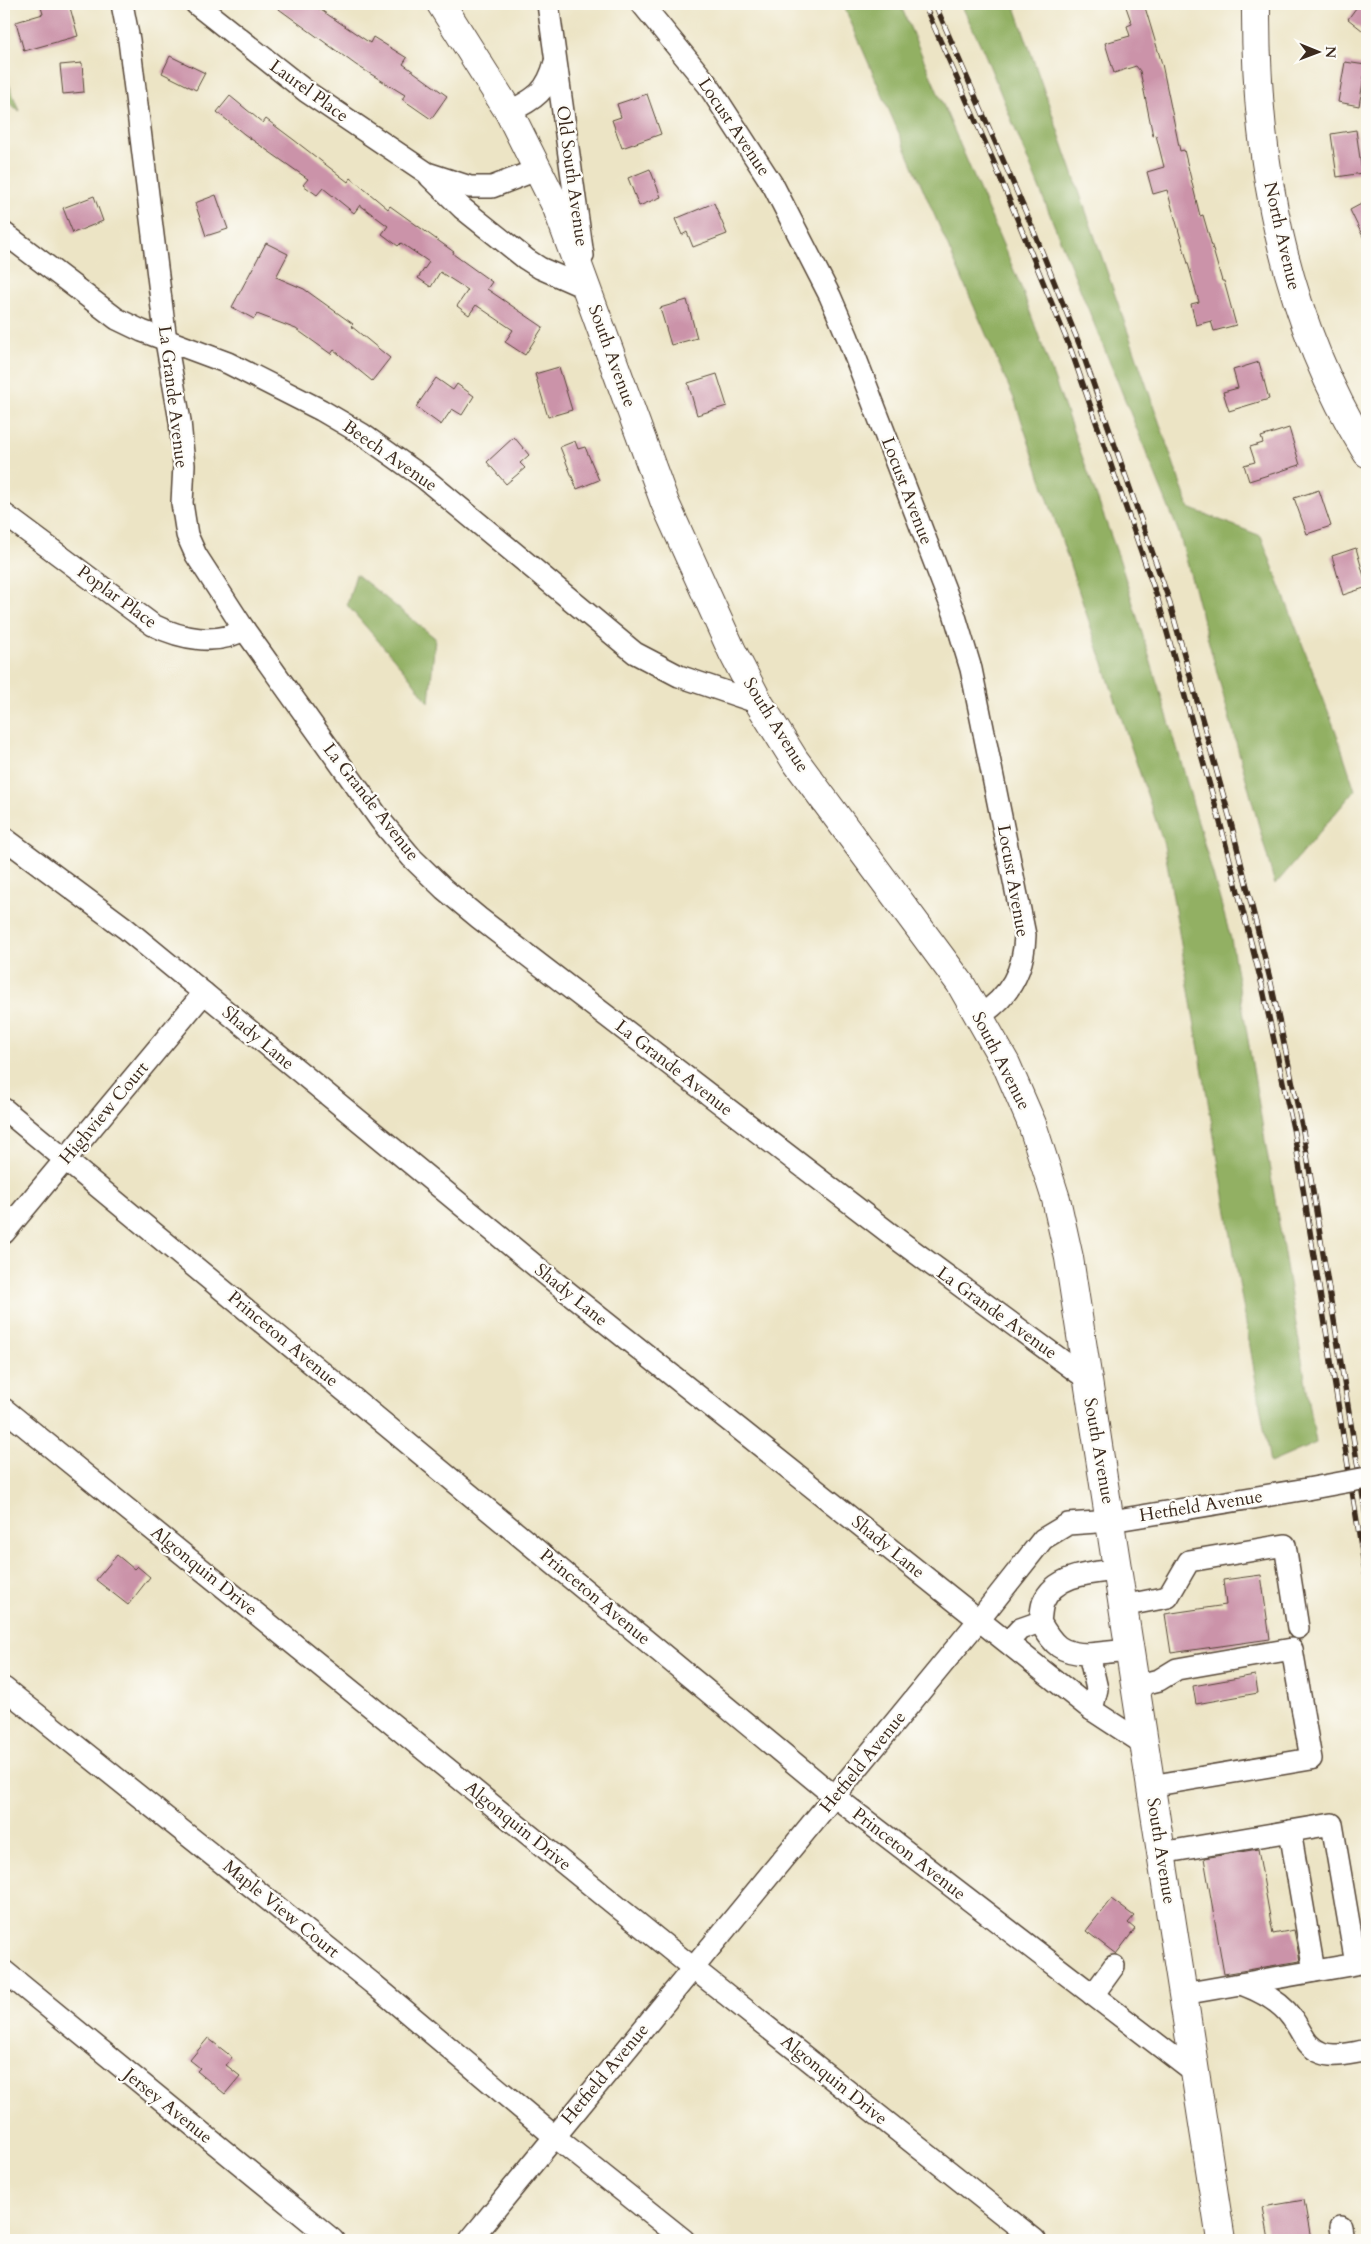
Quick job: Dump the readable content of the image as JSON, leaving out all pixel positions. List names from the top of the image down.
{
  "streets": {
    "main road": ["North Avenue", "South Avenue"],
    "street": [
      "Laurel Place",
      "Locust Avenue",
      "Old South Avenue",
      "La Grande Avenue",
      "Beech Avenue",
      "Poplar Place",
      "Shady Lane",
      "Highview Court",
      "Princeton Avenue",
      "Hetfield Avenue",
      "Algonquin Drive",
      "Maple View Court",
      "Jersey Avenue"
    ]
  },
  "crossings": [
    ["Laurel Place", "Old South Avenue"],
    ["Laurel Place", "South Avenue"],
    ["Locust Avenue", "South Avenue"],
    ["Old South Avenue", "South Avenue"],
    ["South Avenue", "La Grande Avenue"],
    ["South Avenue", "Beech Avenue"],
    ["South Avenue", "Shady Lane"],
    ["South Avenue", "Princeton Avenue"],
    ["South Avenue", "Hetfield Avenue"],
    ["La Grande Avenue", "Beech Avenue"],
    ["La Grande Avenue", "Poplar Place"],
    ["Shady Lane", "Highview Court"],
    ["Shady Lane", "Hetfield Avenue"],
    ["Highview Court", "Princeton Avenue"],
    ["Princeton Avenue", "Hetfield Avenue"],
    ["Hetfield Avenue", "Algonquin Drive"],
    ["Hetfield Avenue", "Maple View Court"]
  ],
  "north": "right"
}
